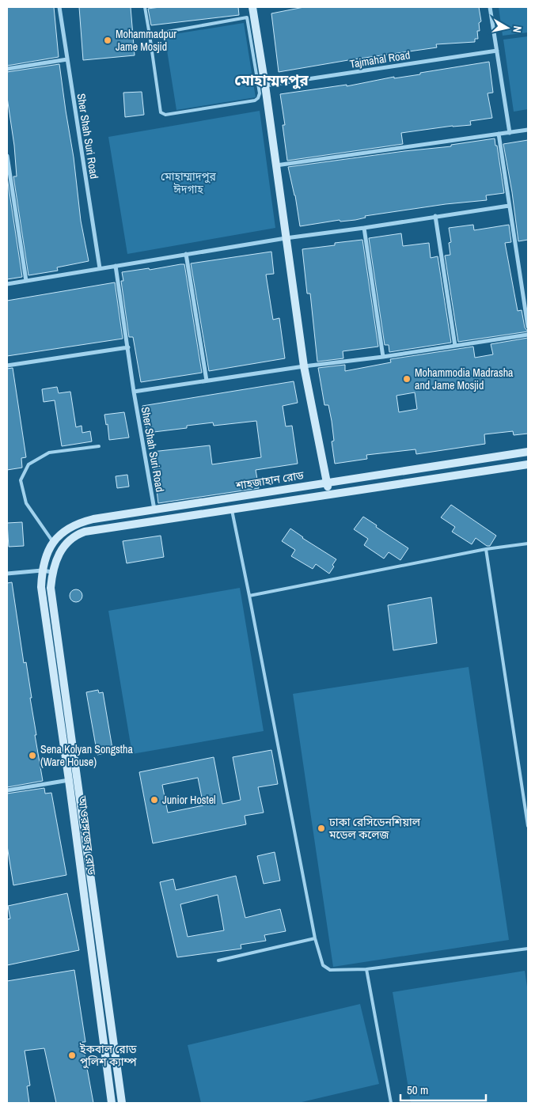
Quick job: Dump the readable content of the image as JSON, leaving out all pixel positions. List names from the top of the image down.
{
  "streets": {
    "street": [
      "Tajmahal Road",
      "Sher Shah Suri Road",
      "শাহজাহান রোড",
      "আওরঙ্গজেব রোড"
    ]
  },
  "crossings": [
    ["Sher Shah Suri Road", "শাহজাহান রোড"],
    ["শাহজাহান রোড", "আওরঙ্গজেব রোড"]
  ],
  "districts": ["মোহাম্মদপুর"],
  "parks": ["মোহাম্মাদপুর ঈদগাহ"],
  "places": [
    "Mohammadpur Jame Mosjid",
    "Mohammodia Madrasha and Jame Mosjid",
    "Sena Kolyan Songstha (Ware House)",
    "Junior Hostel",
    "ঢাকা রেসিডেনশিয়াল মডেল কলেজ",
    "ইকবাল রোড পুলিশ ক্যাম্প"
  ],
  "scale_bar": "50 m",
  "north": "right"
}
